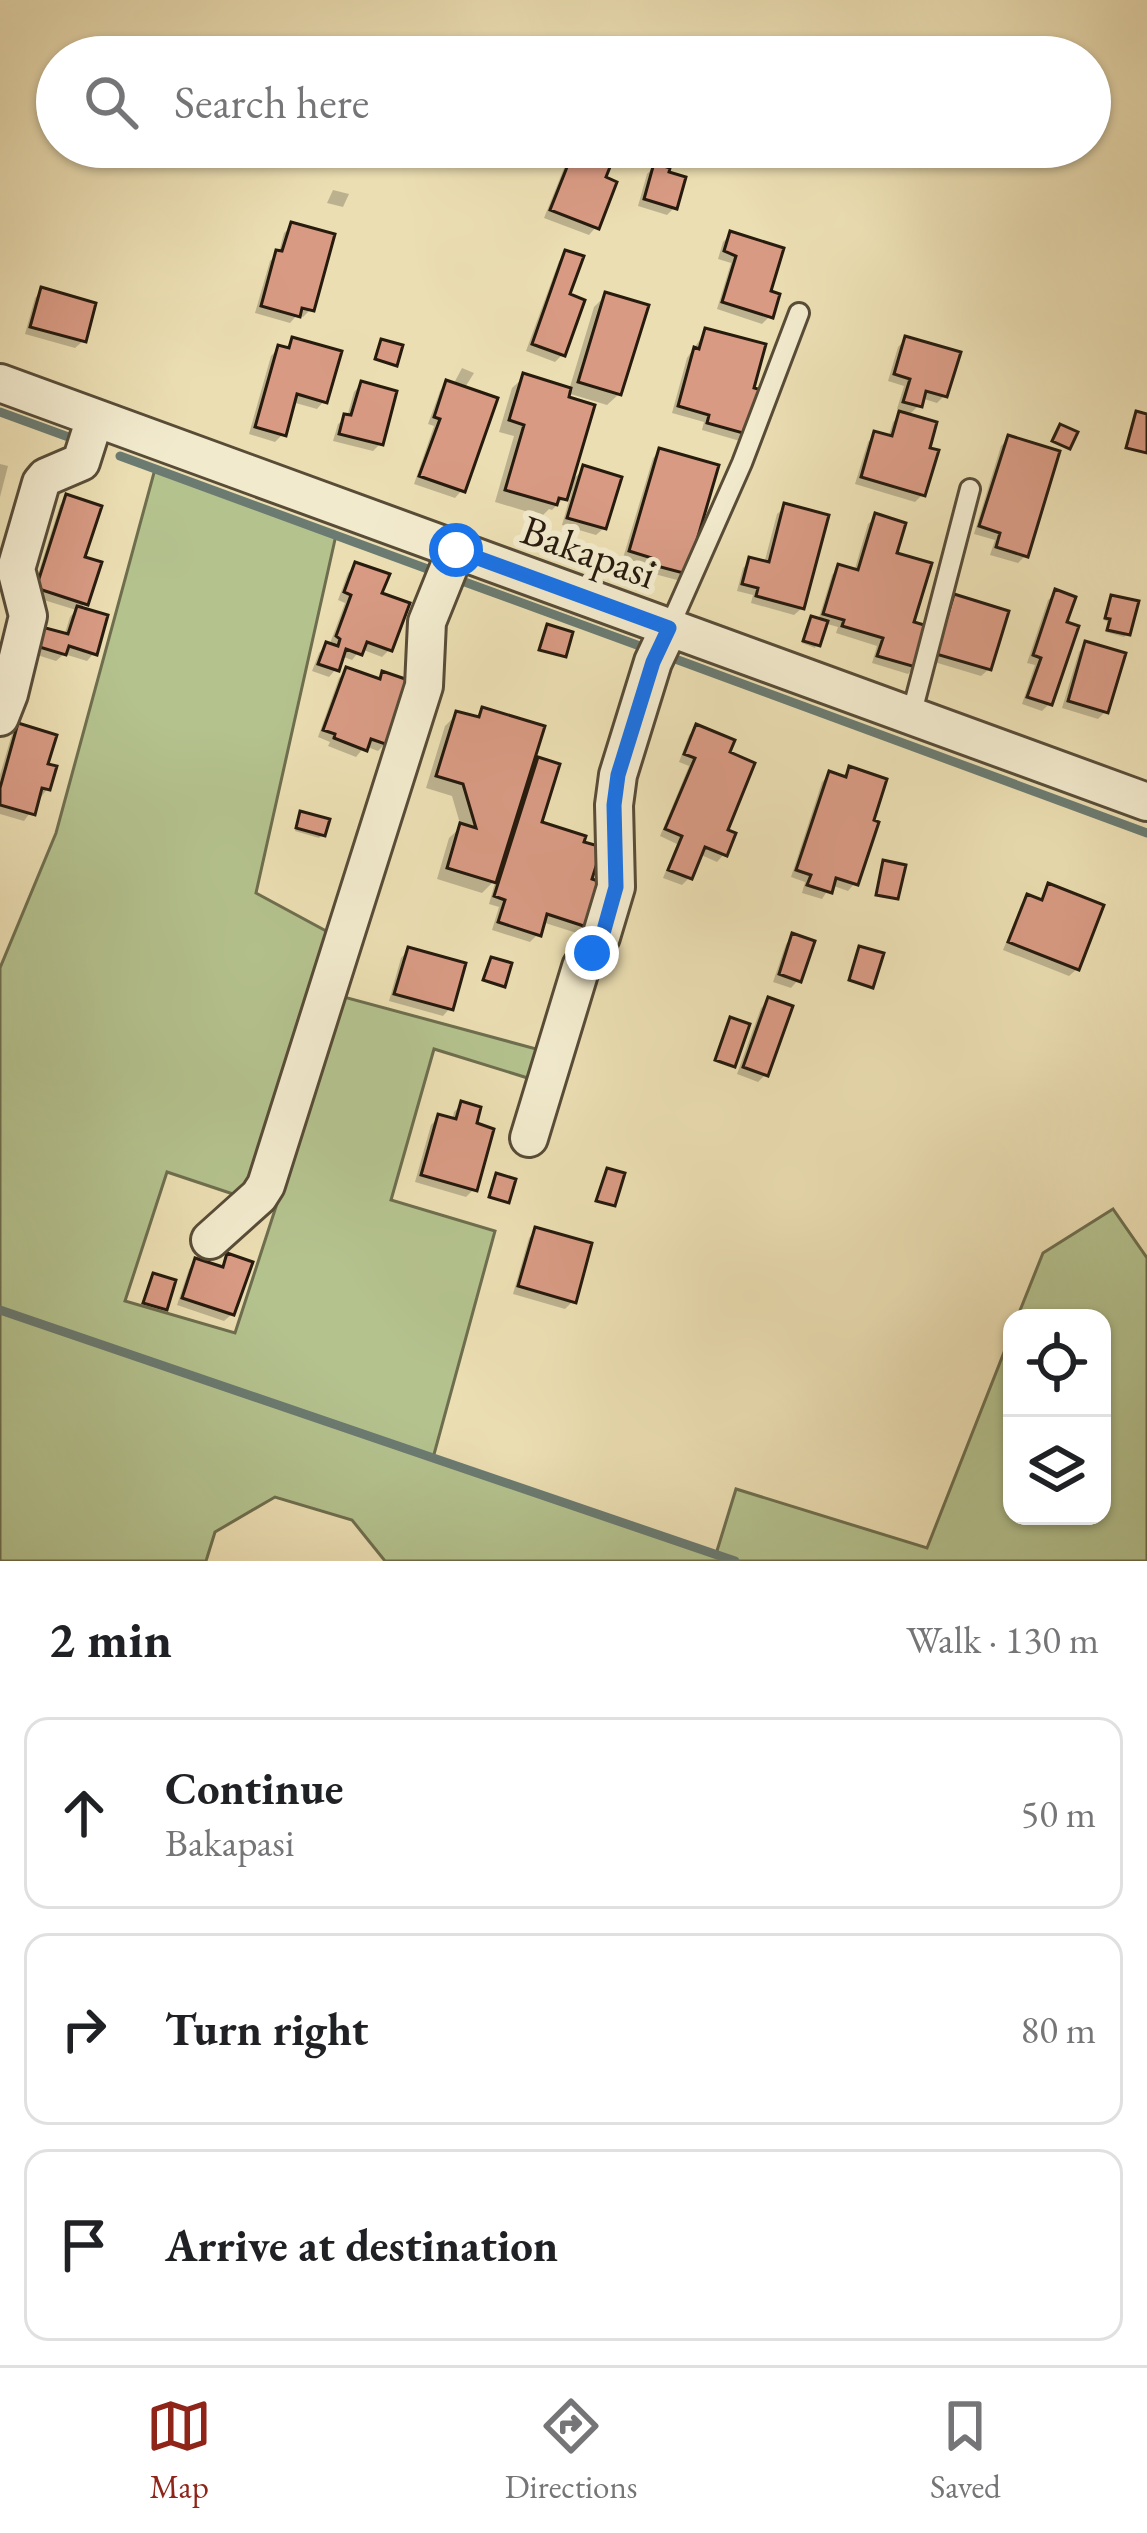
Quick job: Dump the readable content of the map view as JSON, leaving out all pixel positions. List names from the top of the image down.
{
  "streets": {
    "street": ["Bakapasi"]
  },
  "page": {
    "search": "Search here",
    "heading": ["2 min", "Walk · 130 m"],
    "list": [
      ["Continue", "Bakapasi", "50 m"],
      ["Turn right", "80 m"],
      "Arrive at destination"
    ],
    "nav": ["Map", "Directions", "Saved"]
  }
}
